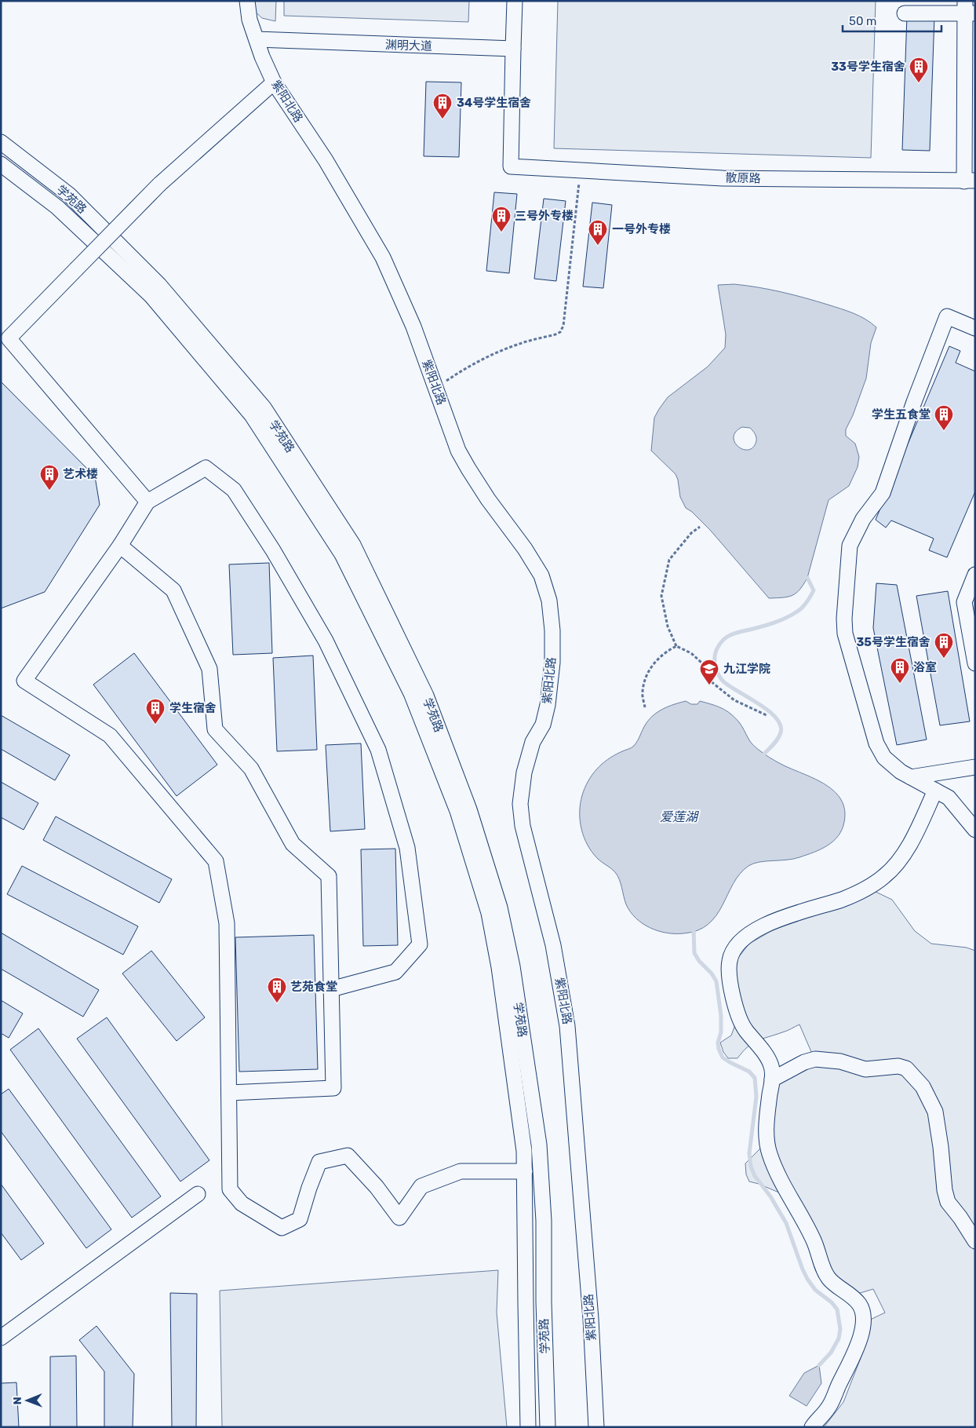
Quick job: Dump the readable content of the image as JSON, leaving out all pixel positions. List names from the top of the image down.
{
  "streets": {
    "street": [
      "渊明大道",
      "紫阳北路",
      "散原路",
      "学苑路"
    ]
  },
  "crossings": [
    ["渊明大道", "紫阳北路"],
    ["渊明大道", "散原路"]
  ],
  "water": ["爱莲湖"],
  "places": {
    "building": [
      "33号学生宿舍",
      "34号学生宿舍",
      "三号外专楼",
      "一号外专楼",
      "学生五食堂",
      "艺术楼",
      "35号学生宿舍",
      "浴室",
      "学生宿舍",
      "艺苑食堂"
    ],
    "school or university": ["九江学院"]
  },
  "scale_bar": "50 m",
  "north": "left"
}
